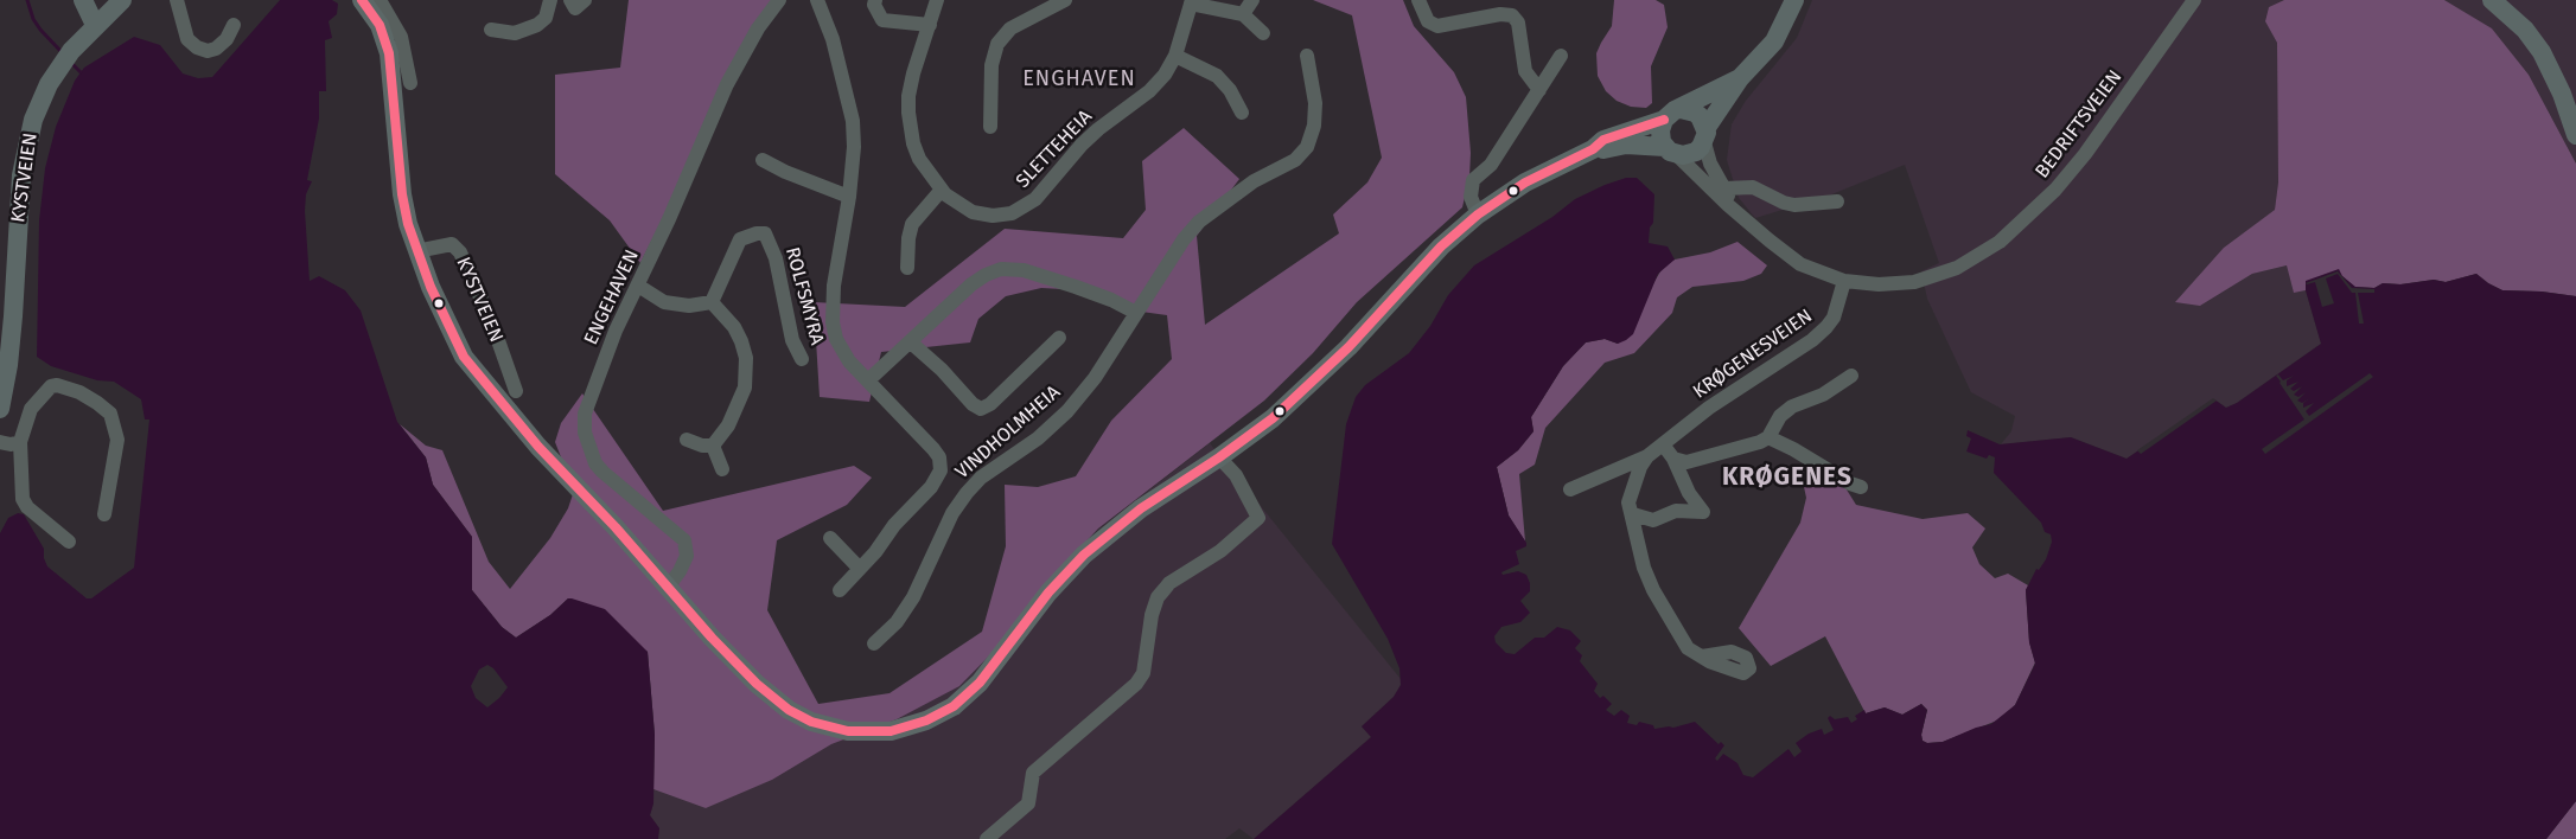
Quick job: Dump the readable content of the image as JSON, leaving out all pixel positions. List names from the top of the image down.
{
  "streets": {
    "main road": ["KYSTVEIEN"],
    "street": [
      "BEDRIFTSVEIEN",
      "SLETTEHEIA",
      "ROLFSMYRA",
      "ENGEHAVEN",
      "KRØGENESVEIEN",
      "VINDHOLMHEIA"
    ]
  },
  "crossings": [
    ["BEDRIFTSVEIEN", "KYSTVEIEN"],
    ["BEDRIFTSVEIEN", "KRØGENESVEIEN"],
    ["KYSTVEIEN", "ENGEHAVEN"]
  ],
  "districts": ["ENGHAVEN", "KRØGENES"]
}
